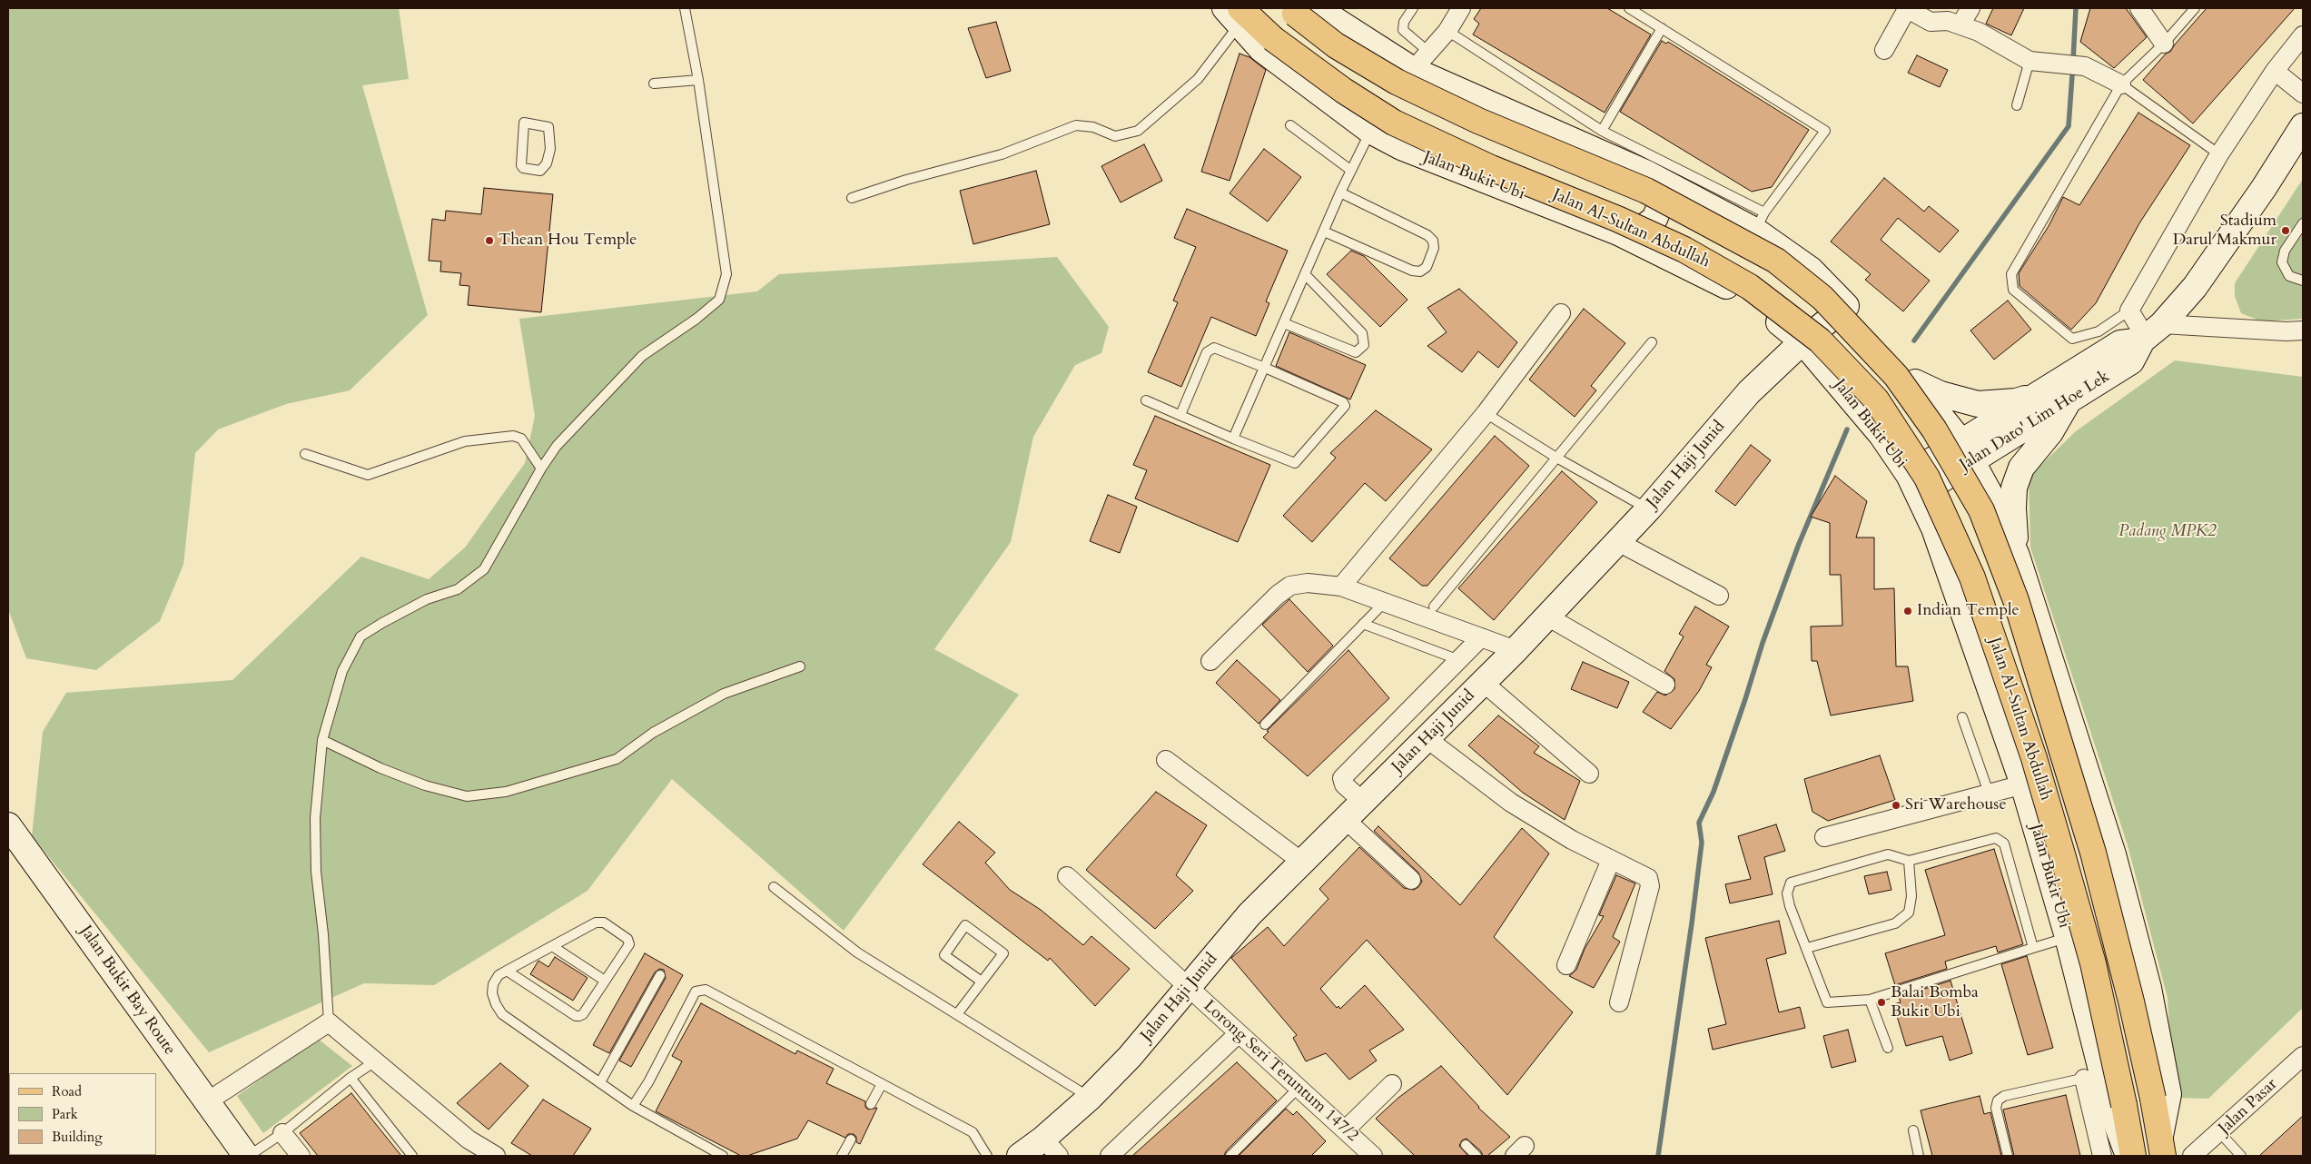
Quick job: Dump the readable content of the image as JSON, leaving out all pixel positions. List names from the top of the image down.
{
  "streets": {
    "main road": ["Jalan Al-Sultan Abdullah"],
    "street": [
      "Jalan Bukit Ubi",
      "Jalan Dato' Lim Hoe Lek",
      "Jalan Haji Junid",
      "Jalan Bukit Bay Route",
      "Lorong Seri Teruntum 147/2",
      "Jalan Pasar"
    ]
  },
  "crossings": [
    ["Jalan Bukit Ubi", "Jalan Al-Sultan Abdullah"],
    ["Jalan Bukit Ubi", "Jalan Dato' Lim Hoe Lek"],
    ["Jalan Bukit Ubi", "Jalan Haji Junid"],
    ["Jalan Haji Junid", "Lorong Seri Teruntum 147/2"]
  ],
  "parks": ["Padang MPK2"],
  "places": [
    "Stadium Darul Makmur",
    "Thean Hou Temple",
    "Indian Temple",
    "Sri Warehouse",
    "Balai Bomba Bukit Ubi"
  ],
  "legend": ["Road", "Park", "Building"]
}
